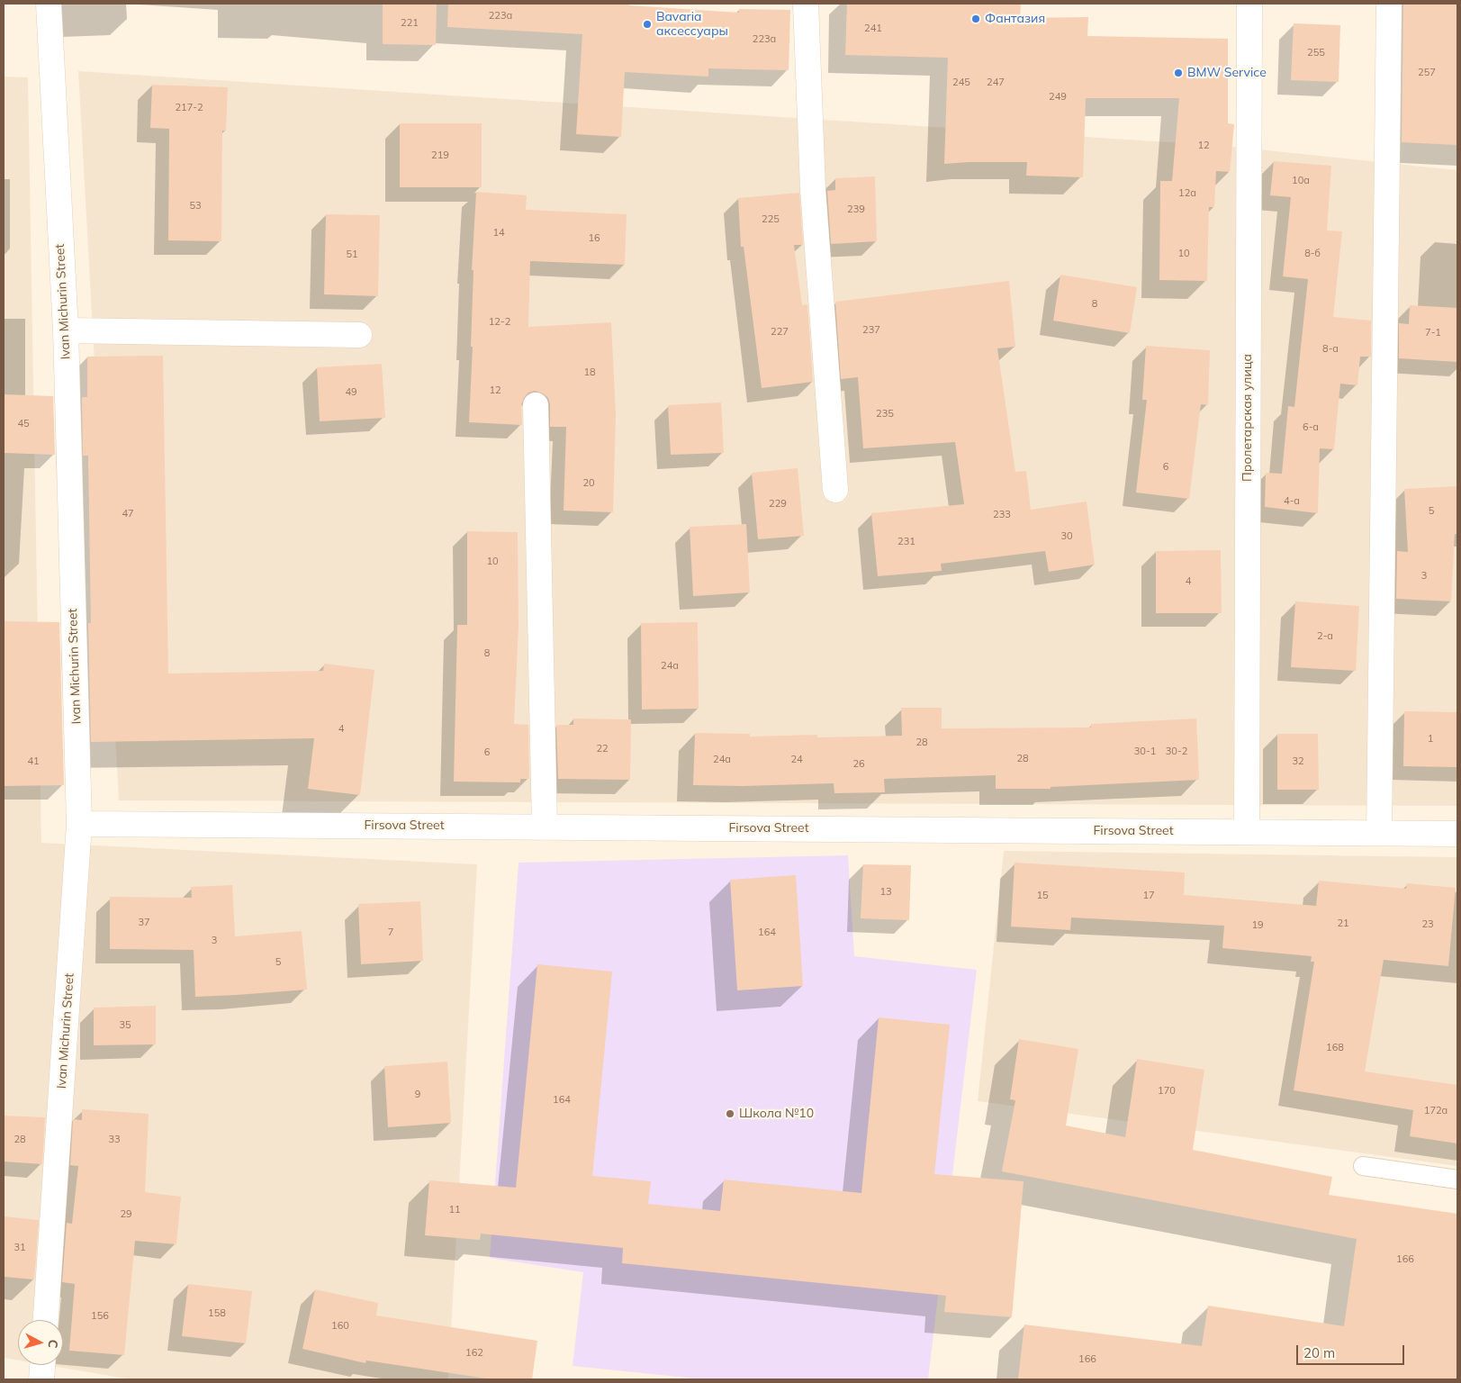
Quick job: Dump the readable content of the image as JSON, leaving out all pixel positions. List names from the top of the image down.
{
  "streets": {
    "street": ["Ivan Michurin Street", "Пролетарская улица", "Firsova Street"]
  },
  "crossings": [
    ["Ivan Michurin Street", "Firsova Street"],
    ["Пролетарская улица", "Firsova Street"]
  ],
  "places": [
    "Фантазия",
    "Bavaria аксеcсуары",
    "BMW Service",
    "Школа №10"
  ],
  "house_numbers": [
    "223а",
    "221",
    "241",
    "223a",
    "255",
    "257",
    "245",
    "247",
    "249",
    "217-2",
    "12",
    "219",
    "10a",
    "12а",
    "53",
    "239",
    "225",
    "14",
    "16",
    "10",
    "8-б",
    "51",
    "8",
    "12-2",
    "237",
    "227",
    "7-1",
    "8-a",
    "18",
    "12",
    "49",
    "235",
    "45",
    "6-a",
    "6",
    "20",
    "4-a",
    "229",
    "5",
    "47",
    "233",
    "30",
    "231",
    "10",
    "3",
    "4",
    "2-a",
    "8",
    "24а",
    "4",
    "1",
    "28",
    "22",
    "30-1",
    "30-2",
    "6",
    "28",
    "24a",
    "24",
    "41",
    "32",
    "26",
    "13",
    "15",
    "17",
    "37",
    "21",
    "23",
    "19",
    "7",
    "164",
    "3",
    "5",
    "35",
    "168",
    "170",
    "9",
    "164",
    "172a",
    "28",
    "33",
    "11",
    "29",
    "31",
    "166",
    "158",
    "156",
    "160",
    "162",
    "166"
  ],
  "scale_bar": "20 m",
  "north": "right"
}
